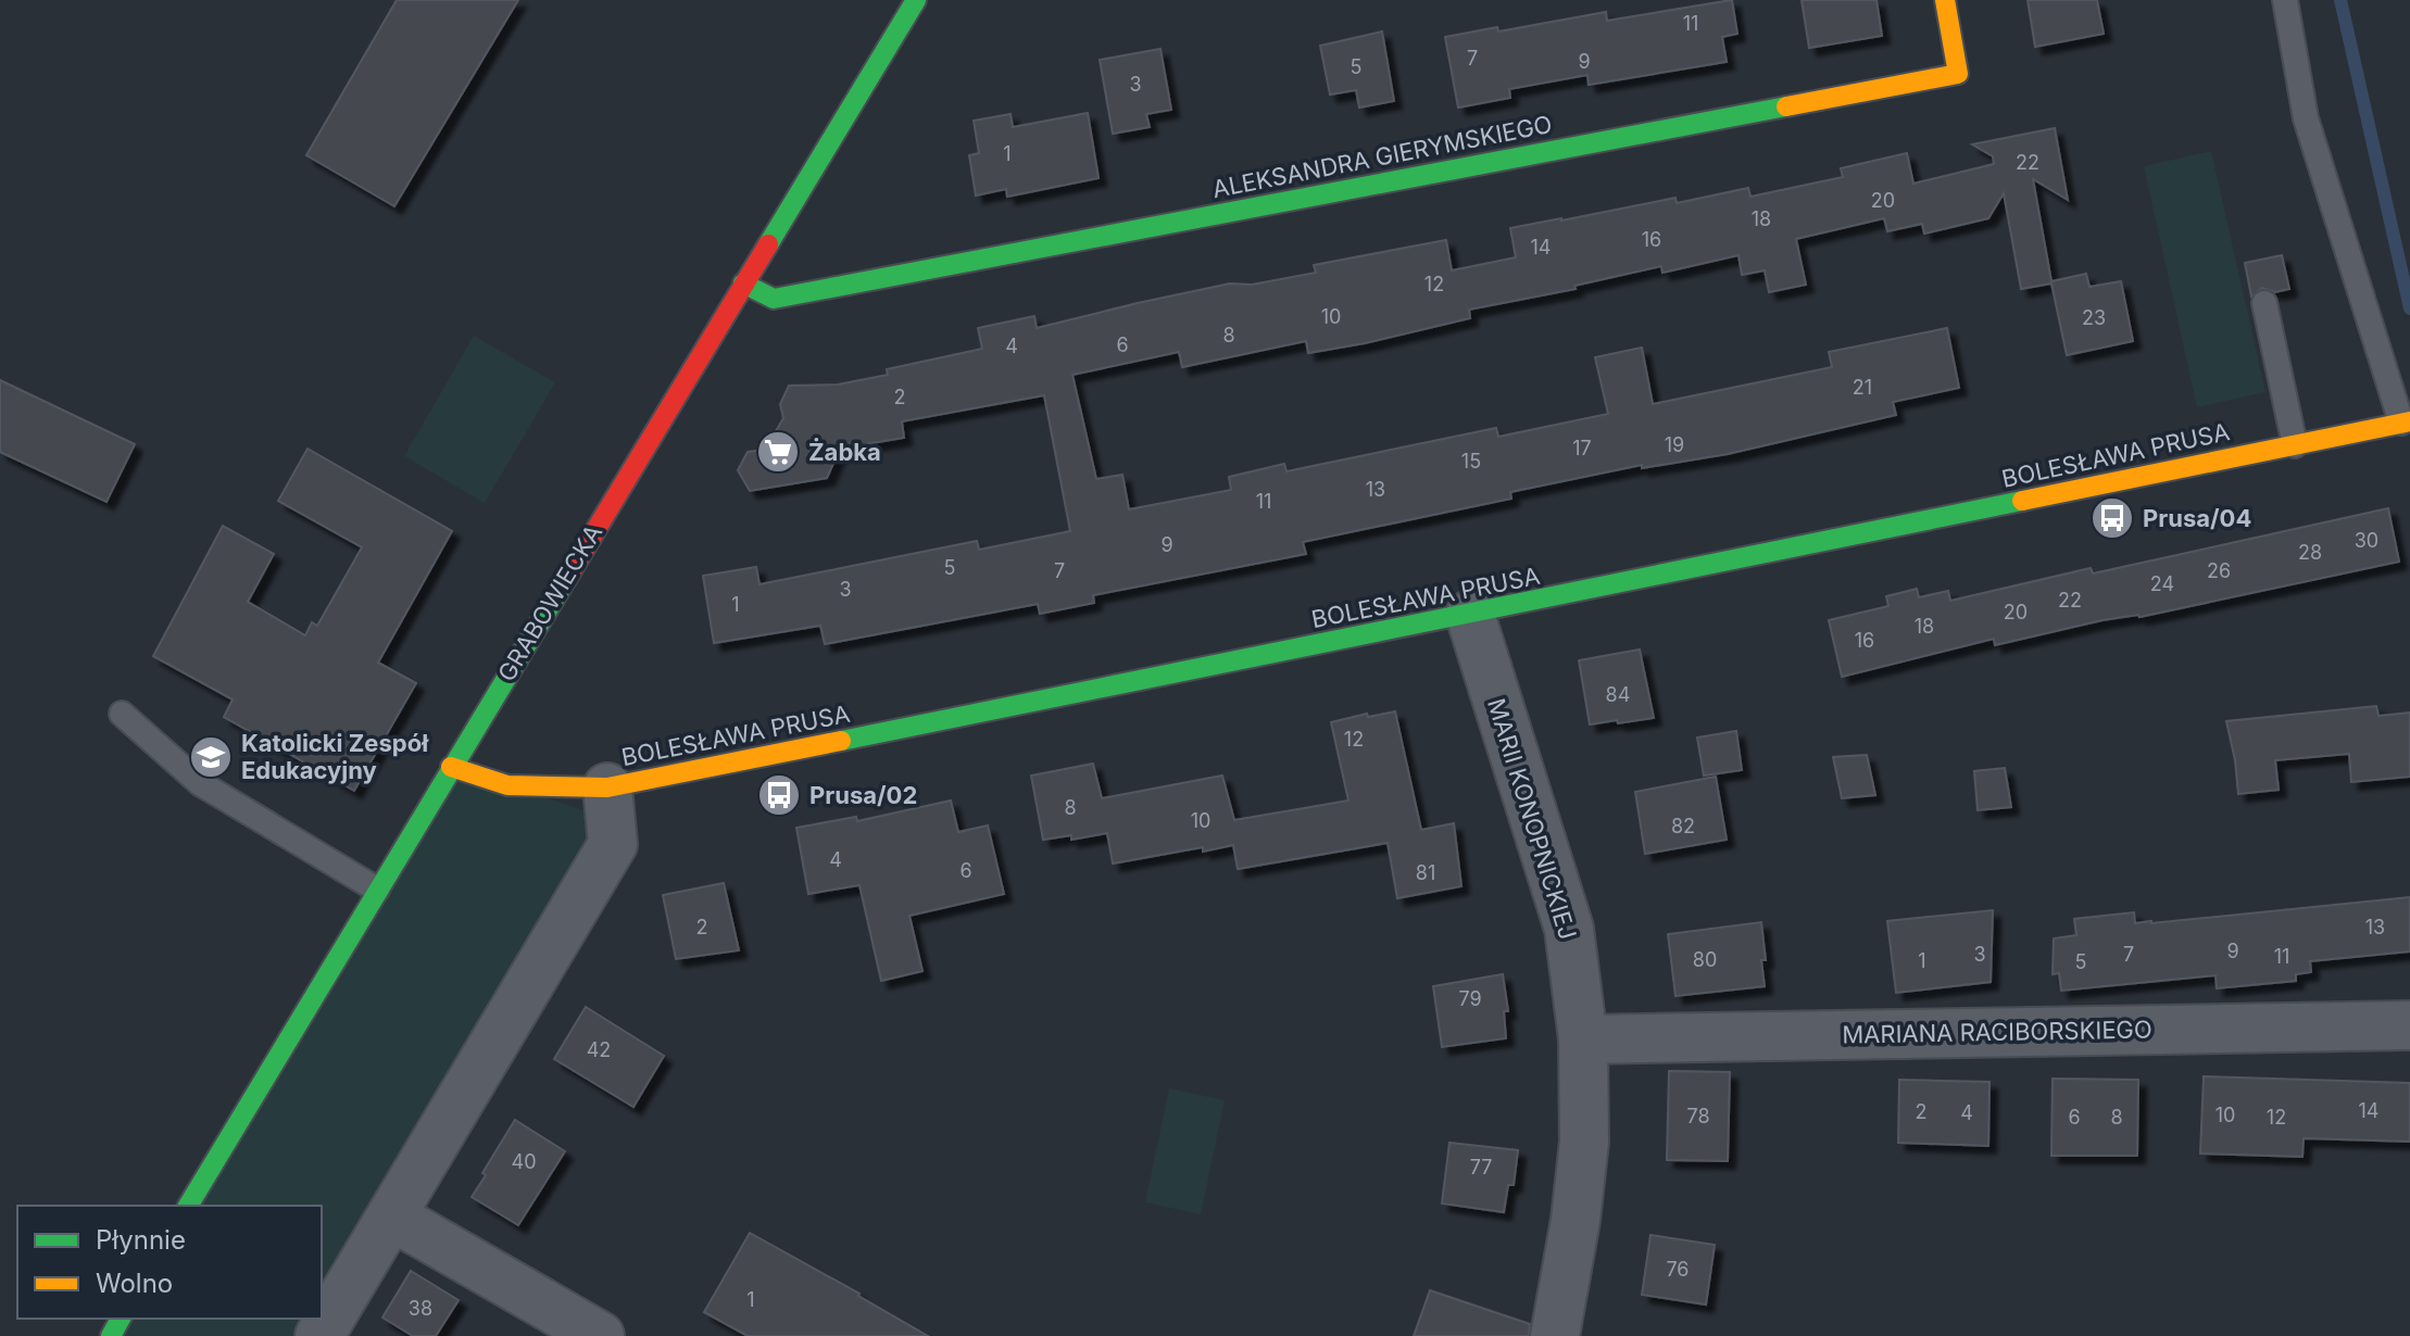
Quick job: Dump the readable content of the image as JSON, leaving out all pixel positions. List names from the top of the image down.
{
  "streets": {
    "street": [
      "ALEKSANDRA GIERYMSKIEGO",
      "BOLESŁAWA PRUSA",
      "GRABOWIECKA",
      "MARII KONOPNICKIEJ",
      "MARIANA RACIBORSKIEGO"
    ]
  },
  "crossings": [
    ["ALEKSANDRA GIERYMSKIEGO", "GRABOWIECKA"],
    ["BOLESŁAWA PRUSA", "GRABOWIECKA"],
    ["BOLESŁAWA PRUSA", "MARII KONOPNICKIEJ"],
    ["MARII KONOPNICKIEJ", "MARIANA RACIBORSKIEGO"]
  ],
  "places": {
    "supermarket": ["Żabka"],
    "bus stop": ["Prusa/04", "Prusa/02"],
    "school or university": ["Katolicki Zespół Edukacyjny"]
  },
  "house_numbers": [
    "11",
    "7",
    "9",
    "5",
    "3",
    "1",
    "22",
    "20",
    "18",
    "16",
    "14",
    "12",
    "10",
    "23",
    "8",
    "6",
    "4",
    "21",
    "2",
    "19",
    "17",
    "15",
    "13",
    "11",
    "30",
    "9",
    "28",
    "5",
    "7",
    "26",
    "24",
    "3",
    "22",
    "1",
    "20",
    "18",
    "16",
    "84",
    "12",
    "8",
    "10",
    "82",
    "4",
    "6",
    "81",
    "2",
    "13",
    "9",
    "3",
    "7",
    "11",
    "80",
    "1",
    "5",
    "79",
    "42",
    "14",
    "2",
    "4",
    "10",
    "78",
    "6",
    "8",
    "12",
    "40",
    "77",
    "76",
    "1",
    "38"
  ],
  "legend": ["Płynnie", "Wolno"]
}
